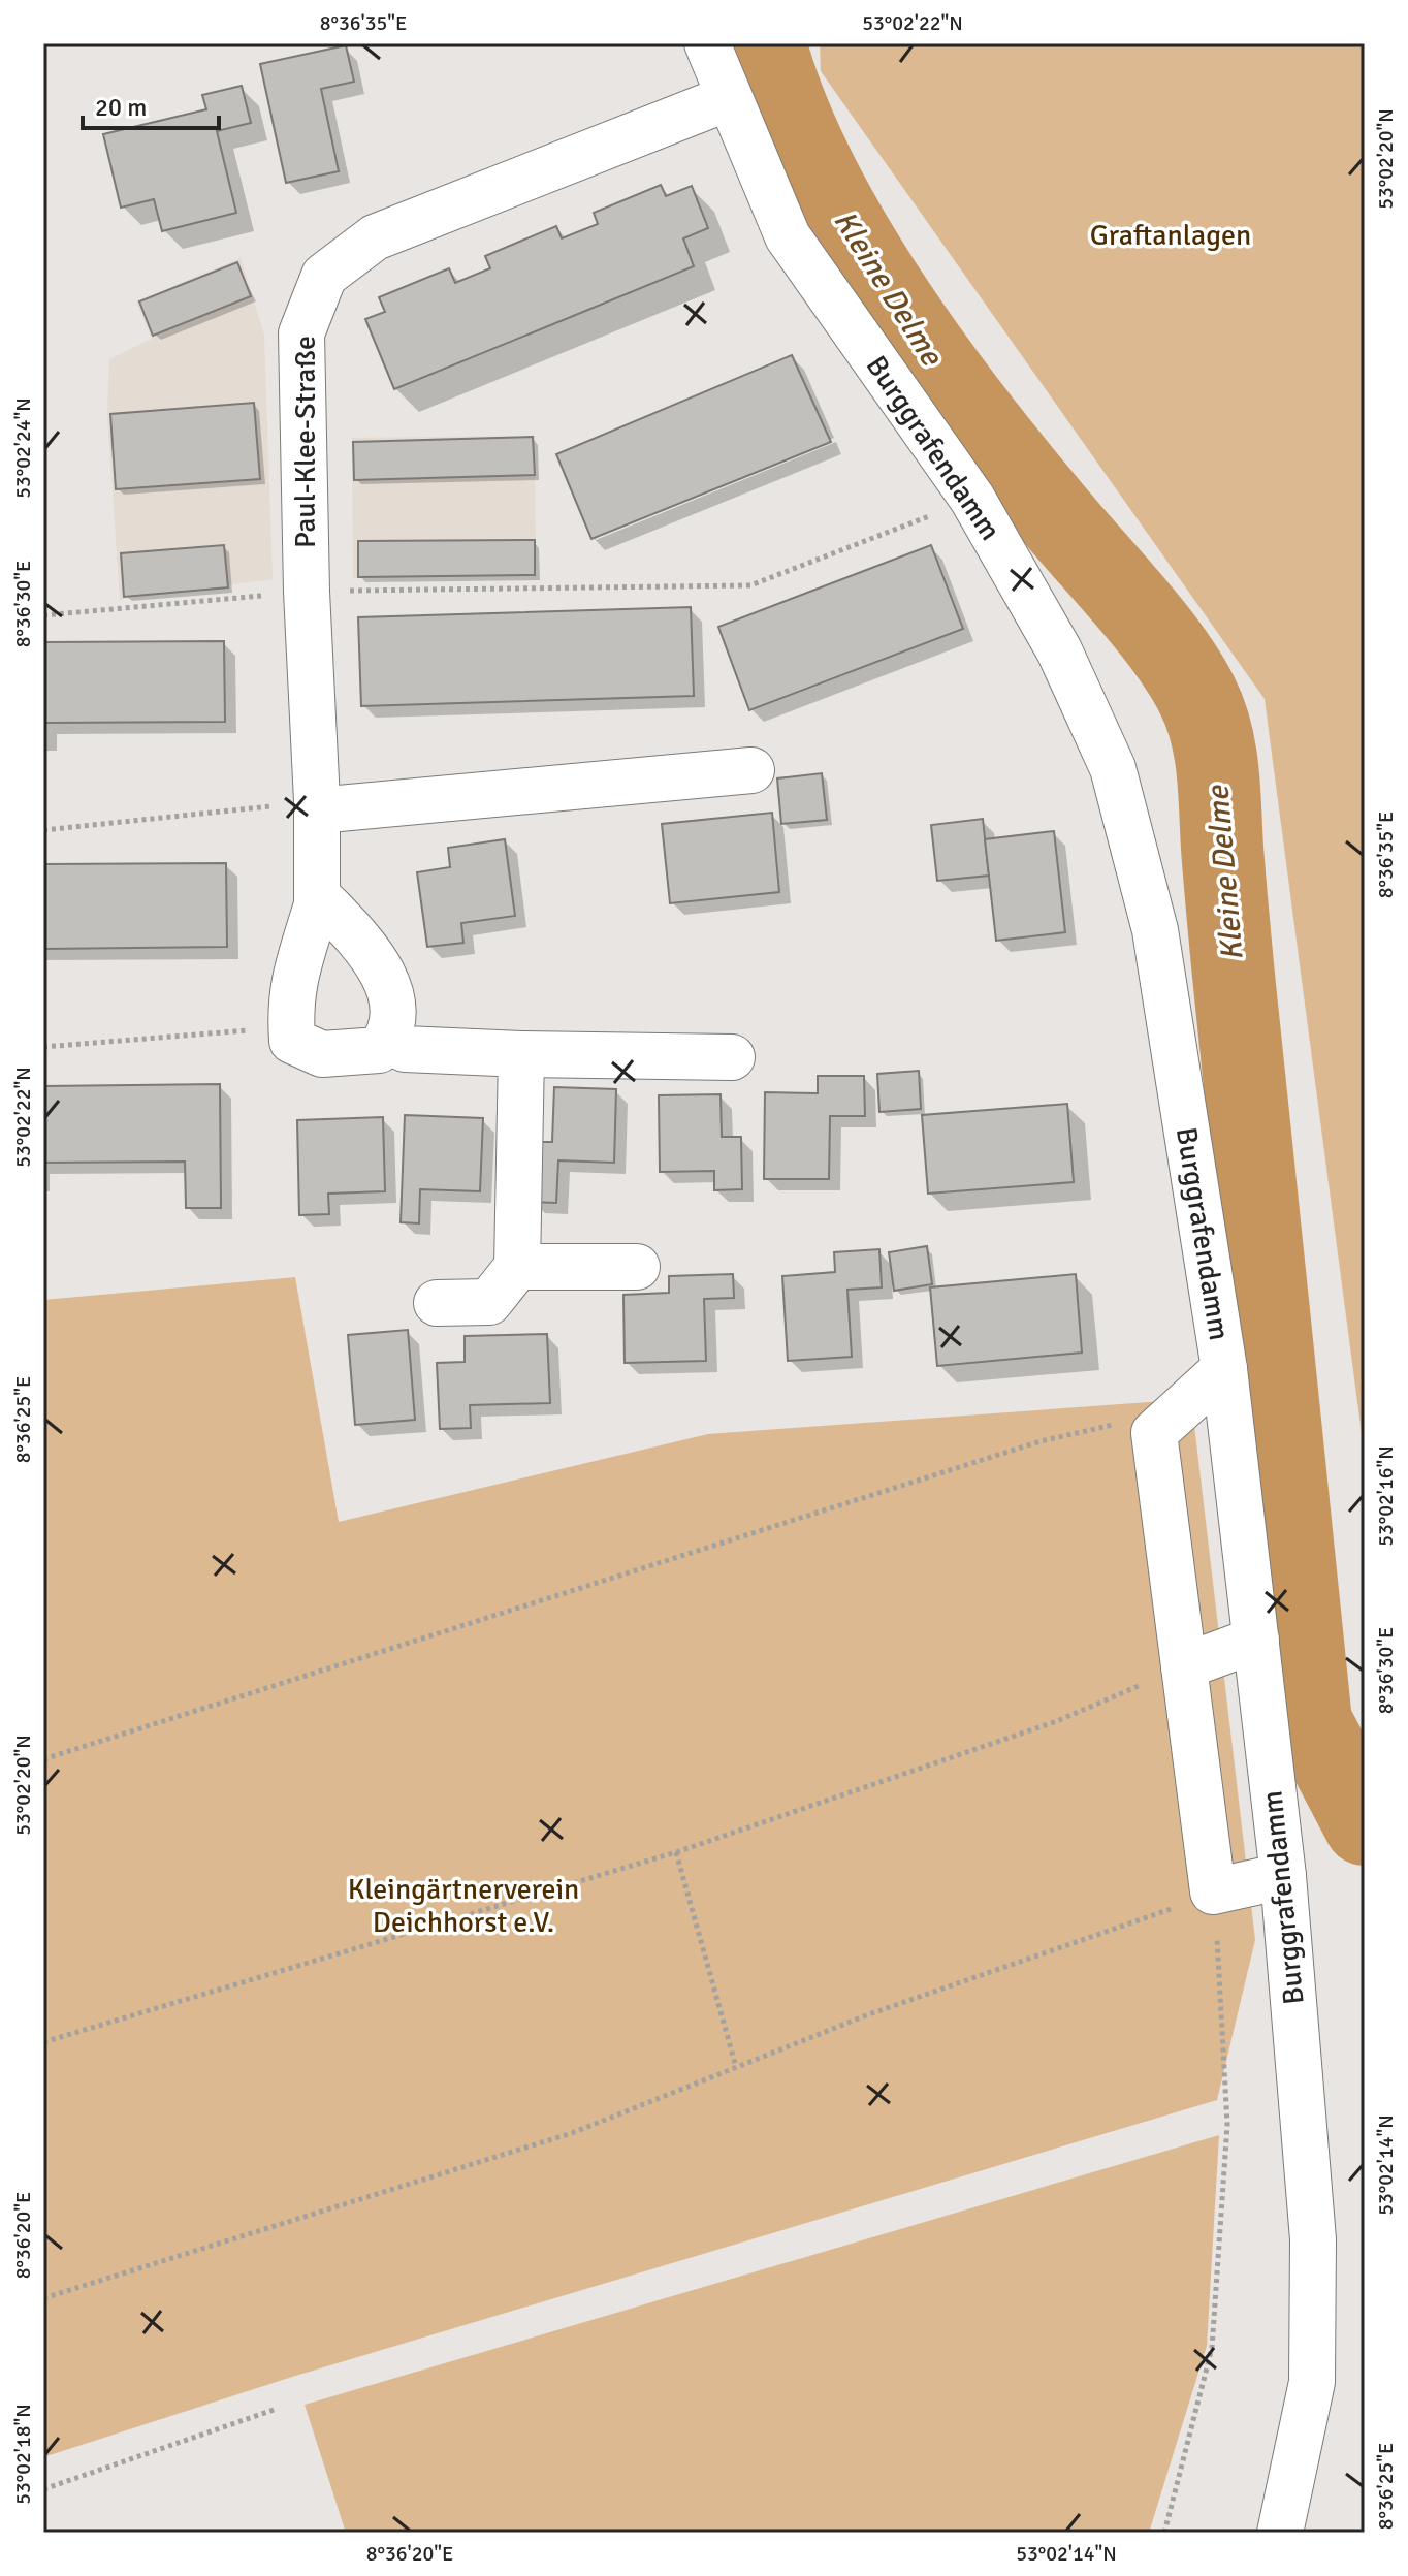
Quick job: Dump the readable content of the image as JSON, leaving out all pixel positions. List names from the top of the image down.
{
  "streets": {
    "street": ["Paul-Klee-Straße", "Burggrafendamm"]
  },
  "crossings": [
    ["Paul-Klee-Straße", "Burggrafendamm"]
  ],
  "water": ["Kleine Delme"],
  "parks": ["Graftanlagen", "Kleingärtnerverein Deichhorst e.V."],
  "scale_bar": "20 m",
  "coordinates": [
    "8°36'35\"E",
    "53°02'22\"N",
    "53°02'20\"N",
    "53°02'24\"N",
    "8°36'30\"E",
    "8°36'25\"E",
    "53°02'16\"N",
    "53°02'14\"N",
    "8°36'20\"E",
    "53°02'18\"N"
  ]
}
